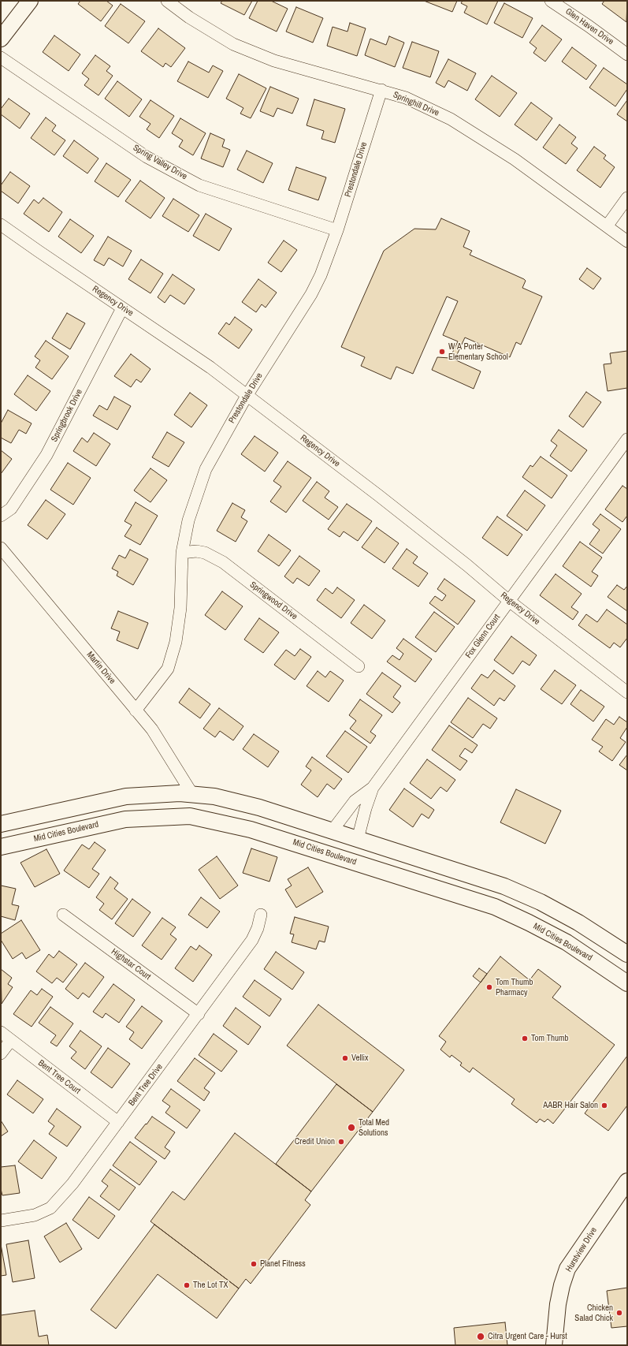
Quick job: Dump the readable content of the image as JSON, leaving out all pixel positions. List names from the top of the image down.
{
  "streets": {
    "main road": ["Mid Cities Boulevard", "Hurstview Drive"],
    "street": [
      "Glen Haven Drive",
      "Springhill Drive",
      "Spring Valley Drive",
      "Prestondale Drive",
      "Regency Drive",
      "Springbrook Drive",
      "Springwood Drive",
      "Fox Glenn Court",
      "Martin Drive",
      "Highstar Court",
      "Bent Tree Court",
      "Bent Tree Drive"
    ]
  },
  "crossings": [
    ["Springhill Drive", "Prestondale Drive"],
    ["Spring Valley Drive", "Prestondale Drive"],
    ["Prestondale Drive", "Regency Drive"],
    ["Prestondale Drive", "Springwood Drive"],
    ["Prestondale Drive", "Martin Drive"],
    ["Regency Drive", "Springbrook Drive"],
    ["Regency Drive", "Fox Glenn Court"],
    ["Highstar Court", "Bent Tree Drive"],
    ["Bent Tree Court", "Bent Tree Drive"]
  ],
  "places": [
    "W A Porter Elementary School",
    "Tom Thumb Pharmacy",
    "Tom Thumb",
    "Vellix",
    "AABR Hair Salon",
    "Total Med Solutions",
    "Credit Union",
    "Planet Fitness",
    "The Lot TX",
    "Chicken Salad Chick",
    "Citra Urgent Care - Hurst"
  ]
}
